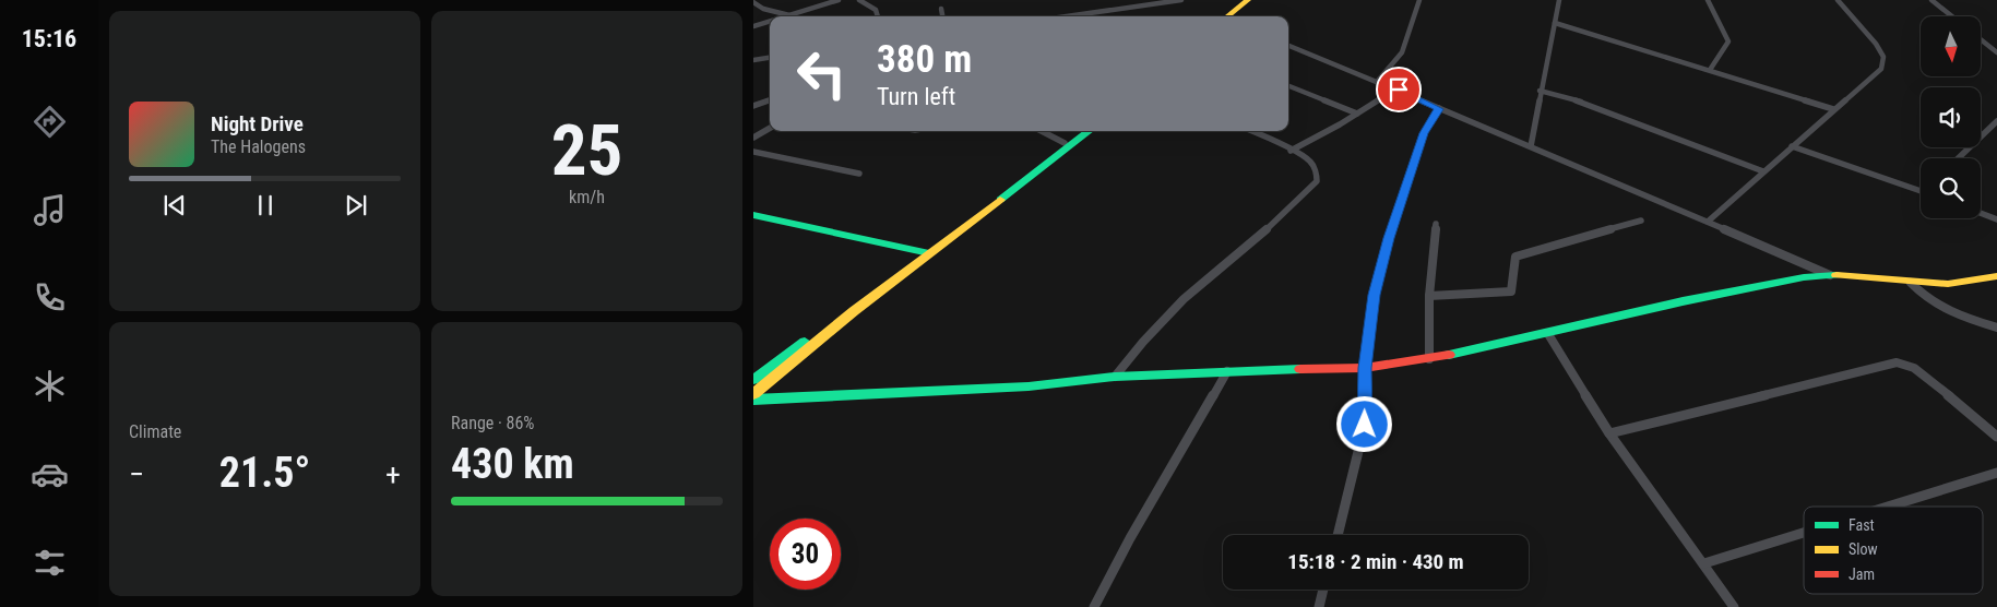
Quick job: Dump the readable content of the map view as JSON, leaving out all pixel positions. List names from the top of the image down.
{
  "legend": ["Fast", "Slow", "Jam"],
  "north": "bottom",
  "page": {
    "tabs": "15:16",
    "tile": [
      ["25", "km/h"],
      "Climate",
      ["Range · 86%", "430 km"]
    ],
    "turn": ["380 m", "Turn left"],
    "song": ["Night Drive", "The Halogens"],
    "heat": ["−", "21.5°", "+"],
    "limit": "30",
    "trip": "15:18 · 2 min · 430 m"
  }
}
